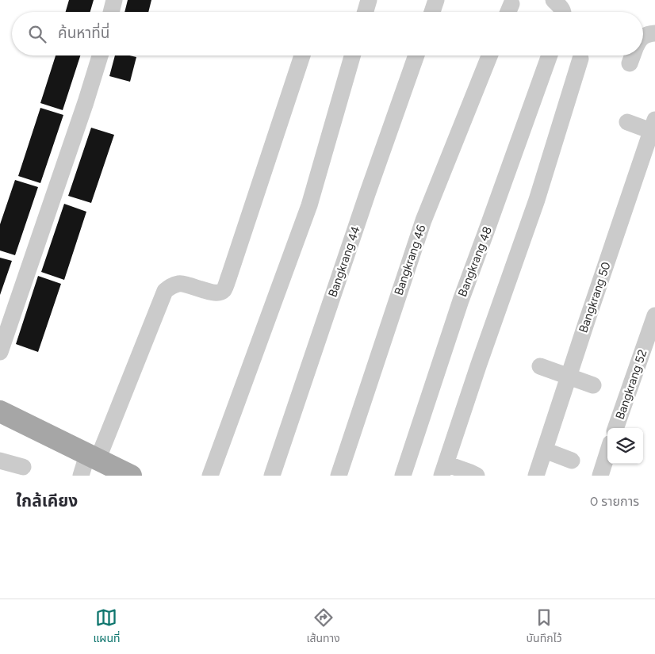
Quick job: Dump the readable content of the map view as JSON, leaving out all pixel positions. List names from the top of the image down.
{
  "streets": {
    "street": [
      "Bangkrang 46",
      "Bangkrang 44",
      "Bangkrang 48",
      "Bangkrang 50",
      "Bangkrang 52"
    ]
  },
  "page": {
    "search": "ค้นหาที่นี่",
    "heading": ["ใกล้เคียง", "0 รายการ"],
    "nav": ["แผนที่", "เส้นทาง", "บันทึกไว้"]
  }
}
